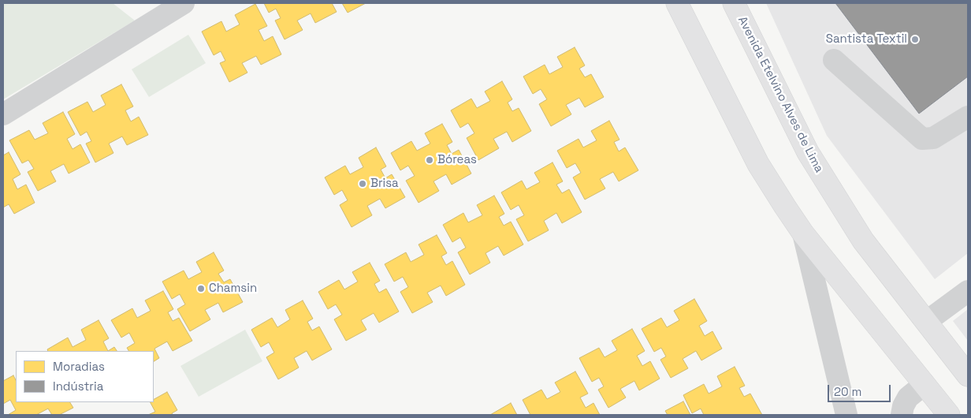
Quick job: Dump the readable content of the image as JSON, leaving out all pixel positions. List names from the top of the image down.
{
  "streets": {
    "main road": ["Avenida Etelvino Alves de Lima"]
  },
  "places": [
    "Santista Textil",
    "Bóreas",
    "Brisa",
    "Chamsin"
  ],
  "legend": ["Moradias", "Indústria"],
  "scale_bar": "20 m"
}
